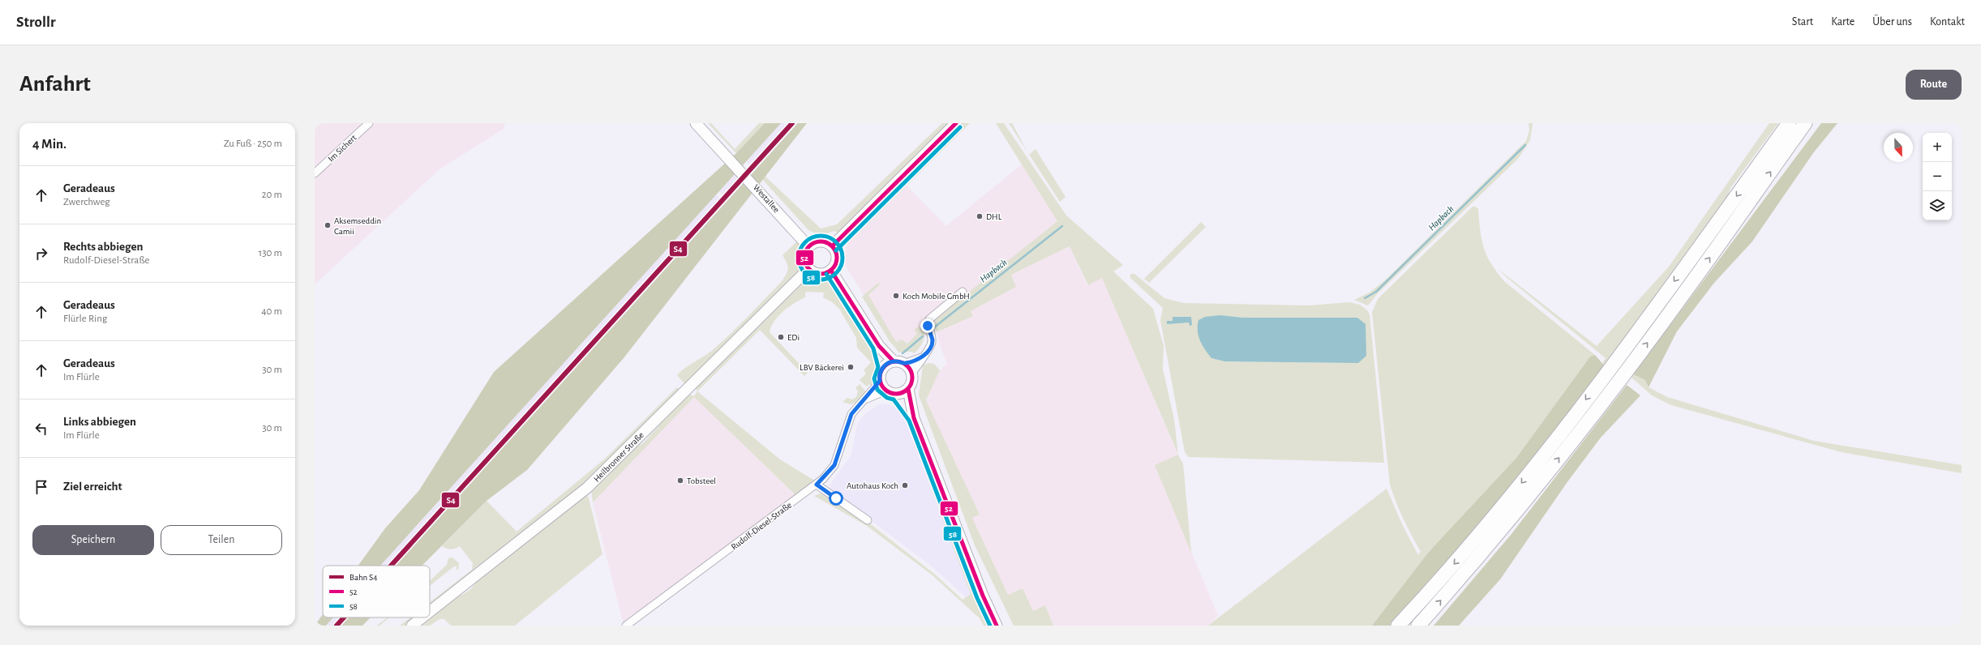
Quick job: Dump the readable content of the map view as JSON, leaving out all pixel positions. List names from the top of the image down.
{
  "streets": {
    "main road": ["Westallee", "Heilbronner Straße"],
    "street": ["Im Sichert", "Rudolf-Diesel-Straße"]
  },
  "crossings": [
    ["Westallee", "Heilbronner Straße"]
  ],
  "water": ["Hapbach"],
  "places": [
    "DHL",
    "Aksemseddin Camii",
    "Koch Mobile GmbH",
    "EDi",
    "LBV Bäckerei",
    "Tobsteel",
    "Autohaus Koch"
  ],
  "lines": ["rail line S4", "transit line 52", "transit line 58"],
  "legend": ["Bahn S4", "52", "58"],
  "north": "bottom",
  "page": {
    "header": "Strollr",
    "nav": [
      "Start",
      "Karte",
      "Über uns",
      "Kontakt"
    ],
    "buttons": [
      "Route",
      ["Speichern", "Teilen"]
    ],
    "title": "Anfahrt",
    "heading": ["4 Min.", "Zu Fuß · 250 m"],
    "map_buttons": ["+", "−"],
    "list": [
      ["Geradeaus", "Zwerchweg", "20 m"],
      ["Rechts abbiegen", "Rudolf-Diesel-Straße", "130 m"],
      ["Geradeaus", "Flürle Ring", "40 m"],
      ["Geradeaus", "Im Flürle", "30 m"],
      ["Links abbiegen", "Im Flürle", "30 m"],
      "Ziel erreicht"
    ]
  }
}
